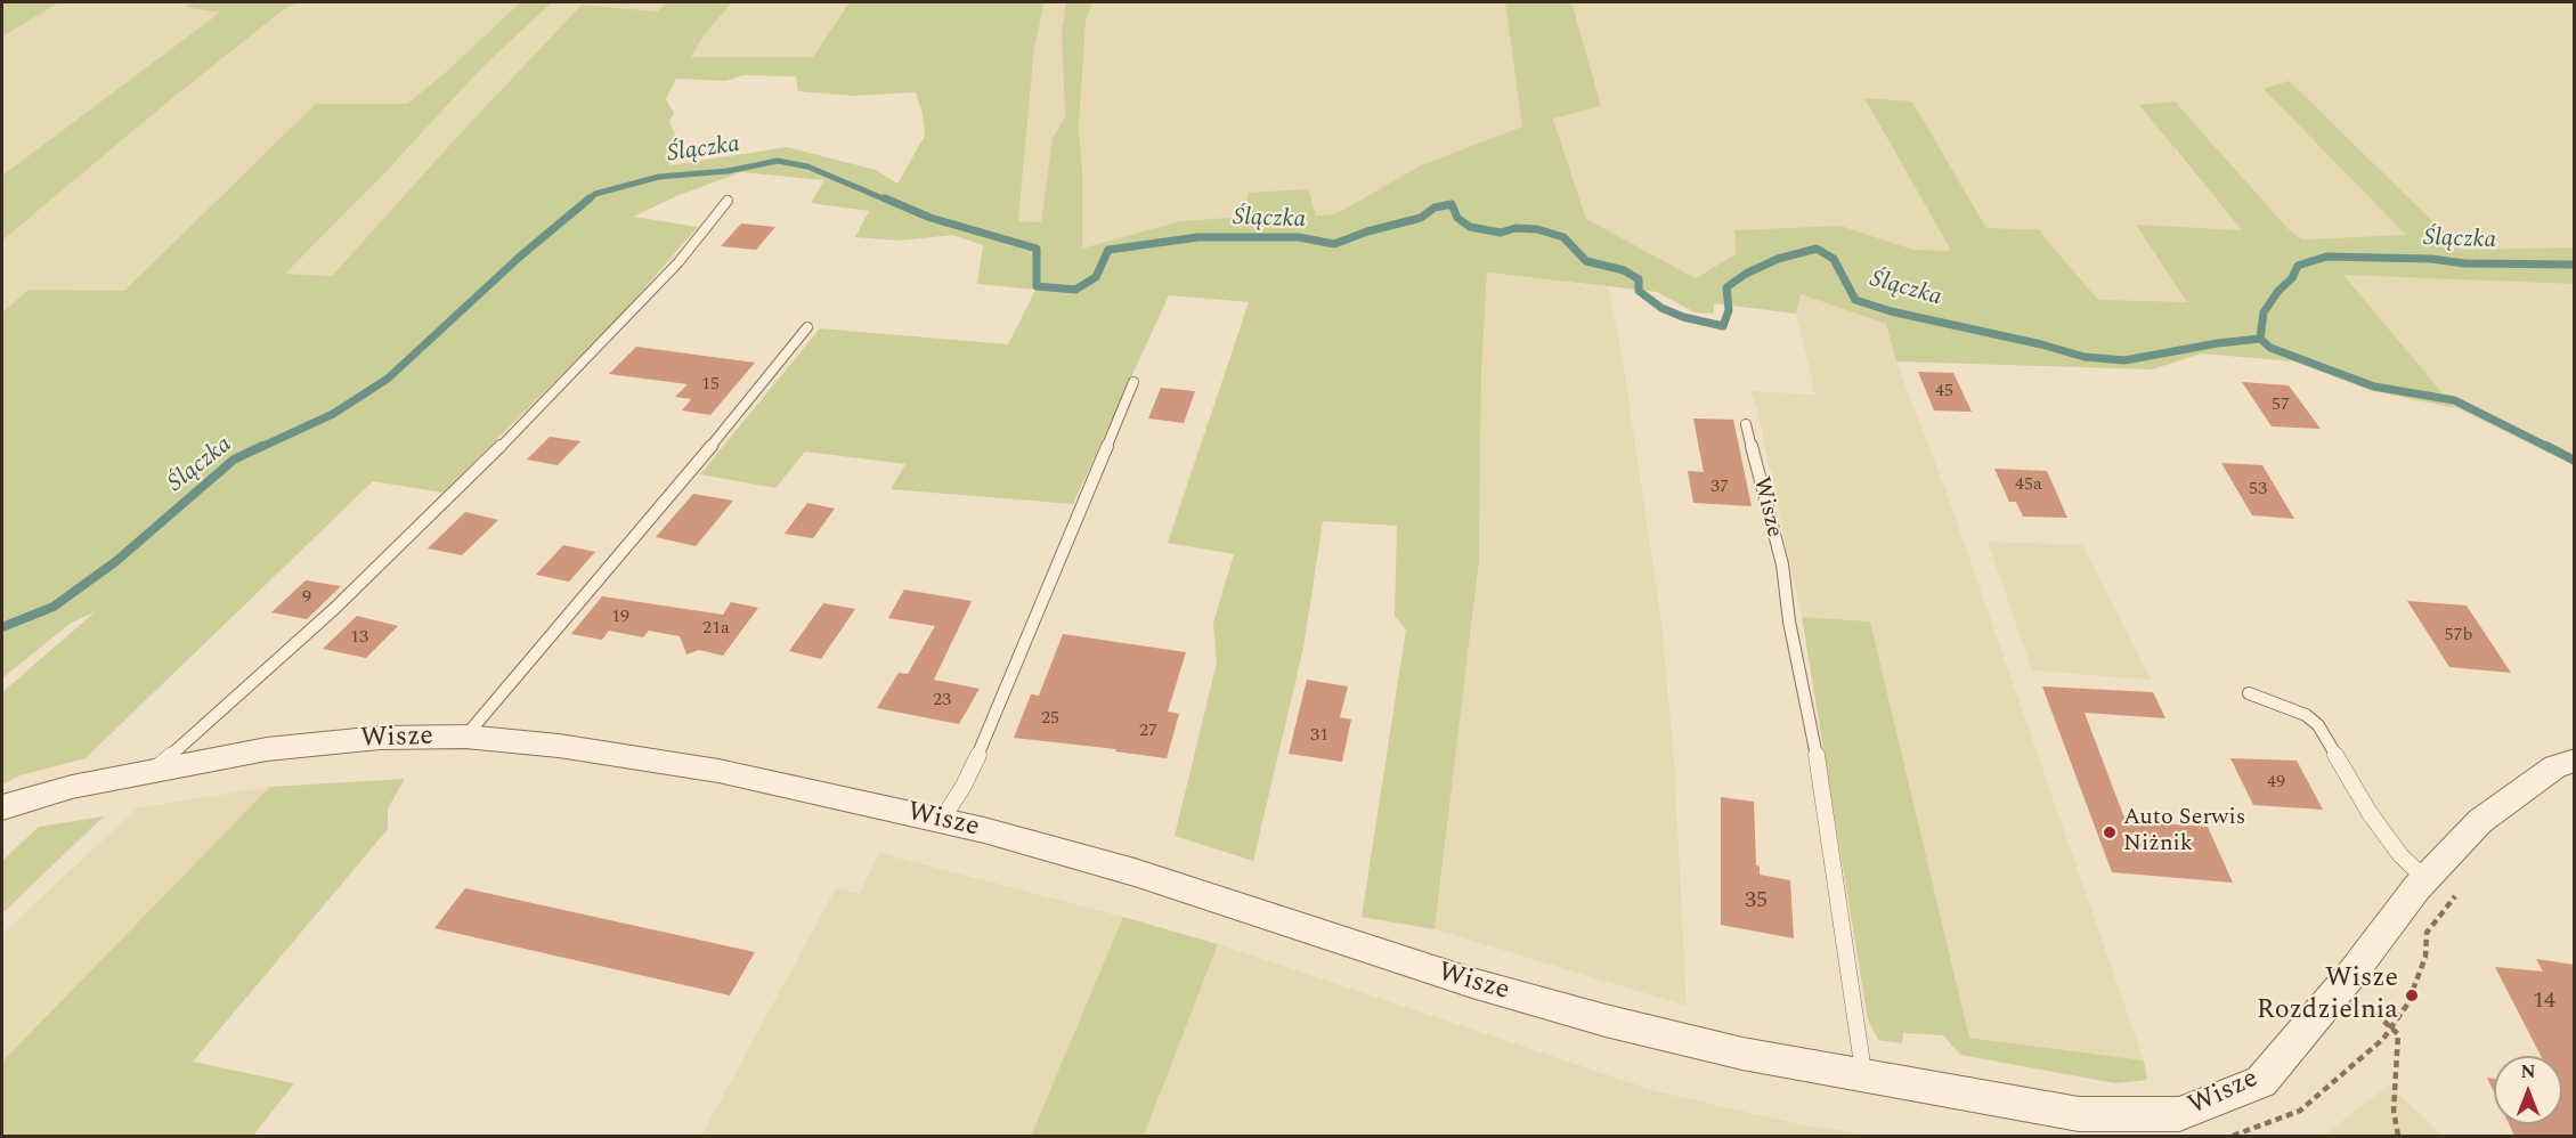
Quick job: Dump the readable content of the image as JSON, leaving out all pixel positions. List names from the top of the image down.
{
  "streets": {
    "street": ["Wisze"]
  },
  "water": ["Ślączka"],
  "places": ["Auto Serwis Niżnik", "Wisze Rozdzielnia"],
  "house_numbers": [
    "15",
    "45",
    "57",
    "45a",
    "37",
    "53",
    "9",
    "19",
    "21a",
    "57b",
    "13",
    "23",
    "25",
    "27",
    "31",
    "49",
    "35",
    "14"
  ],
  "north": "top"
}
